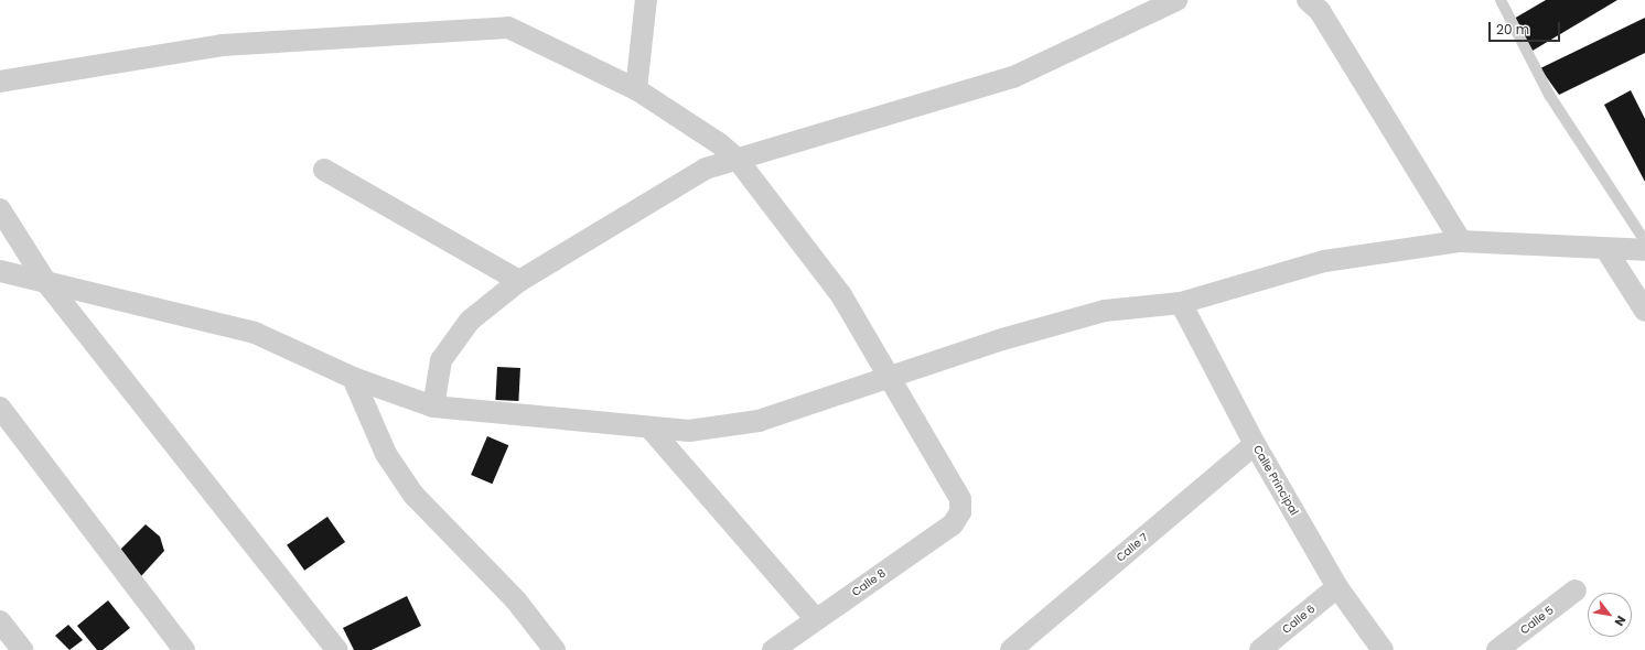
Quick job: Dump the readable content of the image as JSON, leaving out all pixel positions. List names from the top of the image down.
{
  "streets": {
    "street": [
      "Calle Principal",
      "Calle 7",
      "Calle 8",
      "Calle 6",
      "Calle 5"
    ]
  },
  "crossings": [
    ["Calle Principal", "Calle 7"],
    ["Calle Principal", "Calle 6"]
  ],
  "scale_bar": "20 m",
  "north": "bottom right"
}
